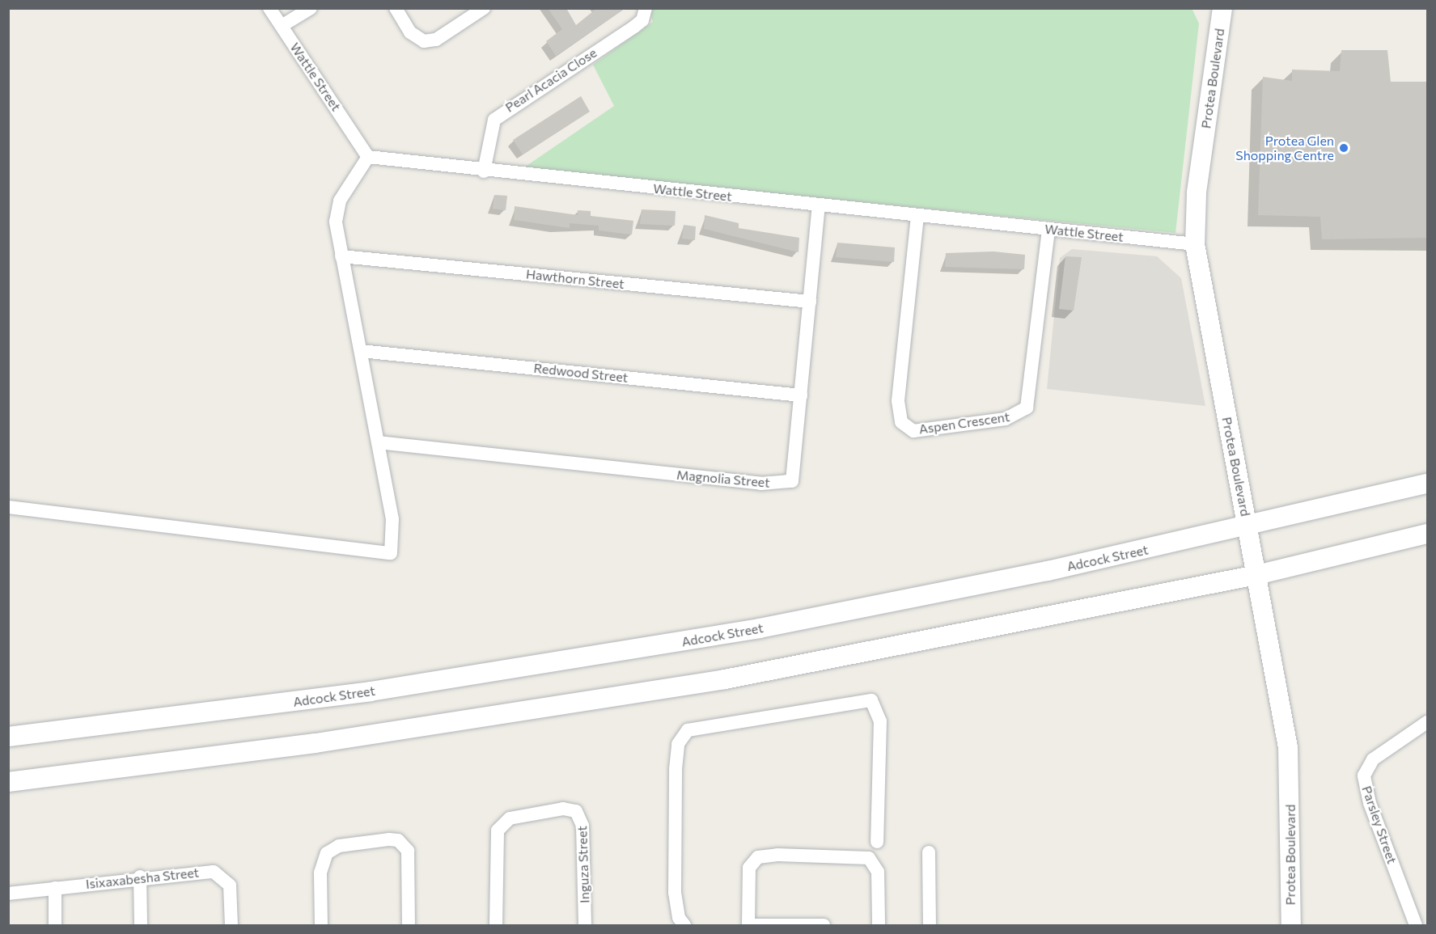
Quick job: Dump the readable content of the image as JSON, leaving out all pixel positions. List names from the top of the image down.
{
  "streets": {
    "main road": ["Protea Boulevard", "Adcock Street"],
    "street": [
      "Wattle Street",
      "Pearl Acacia Close",
      "Hawthorn Street",
      "Redwood Street",
      "Aspen Crescent",
      "Magnolia Street",
      "Parsley Street",
      "Inguza Street",
      "Isixaxabesha Street"
    ]
  },
  "crossings": [
    ["Wattle Street", "Protea Boulevard"],
    ["Wattle Street", "Pearl Acacia Close"],
    ["Wattle Street", "Aspen Crescent"],
    ["Wattle Street", "Magnolia Street"],
    ["Protea Boulevard", "Adcock Street"],
    ["Hawthorn Street", "Magnolia Street"],
    ["Redwood Street", "Magnolia Street"]
  ],
  "places": ["Protea Glen Shopping Centre"]
}
